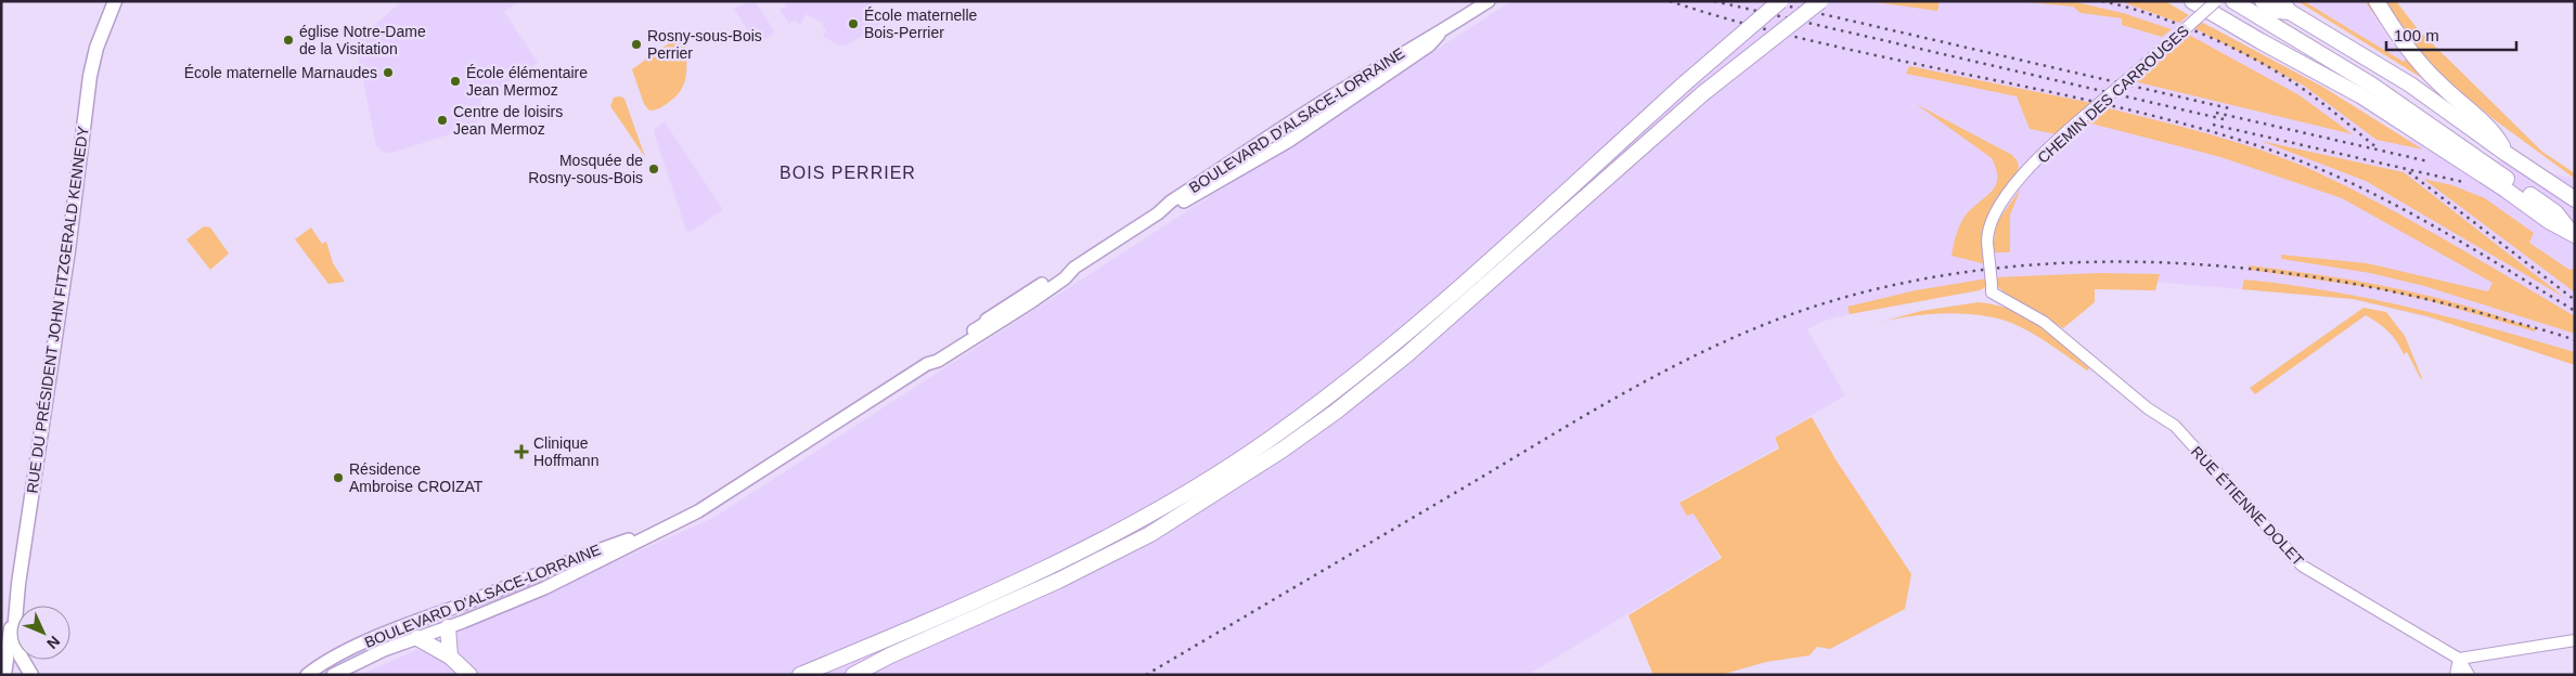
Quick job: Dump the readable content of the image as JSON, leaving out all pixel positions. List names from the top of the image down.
{
  "streets": {
    "main road": ["BOULEVARD D'ALSACE-LORRAINE", "RUE DU PRÉSIDENT JOHN FITZGERALD KENNEDY"],
    "street": ["CHEMIN DES CARROUGES", "RUE ÉTIENNE DOLET"]
  },
  "crossings": [
    ["CHEMIN DES CARROUGES", "RUE ÉTIENNE DOLET"]
  ],
  "districts": ["BOIS PERRIER"],
  "places": {
    "other": [
      "École maternelle Bois-Perrier",
      "église Notre-Dame de la Visitation",
      "Rosny-sous-Bois Perrier",
      "École maternelle Marnaudes",
      "École élémentaire Jean Mermoz",
      "Centre de loisirs Jean Mermoz",
      "Mosquée de Rosny-sous-Bois",
      "Résidence Ambroise CROIZAT"
    ],
    "health": ["Clinique Hoffmann"]
  },
  "scale_bar": "100 m",
  "north": "bottom right"
}
